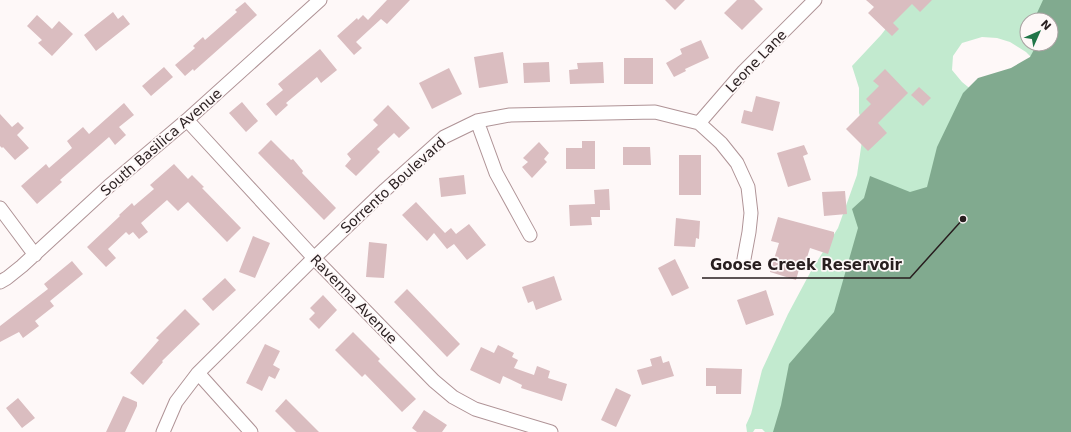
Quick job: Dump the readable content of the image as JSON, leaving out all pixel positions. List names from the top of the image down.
{
  "streets": {
    "street": [
      "Leone Lane",
      "South Basilica Avenue",
      "Sorrento Boulevard",
      "Ravenna Avenue"
    ]
  },
  "crossings": [
    ["Leone Lane", "Sorrento Boulevard"],
    ["South Basilica Avenue", "Ravenna Avenue"],
    ["Sorrento Boulevard", "Ravenna Avenue"]
  ],
  "places": ["Goose Creek Reservoir"],
  "north": "top right"
}
